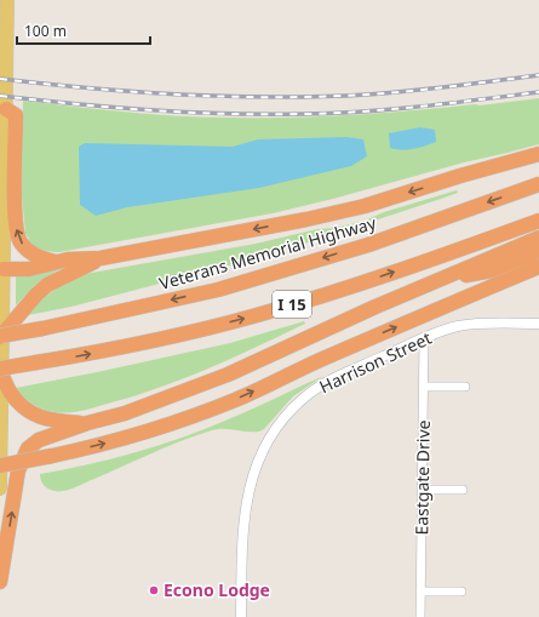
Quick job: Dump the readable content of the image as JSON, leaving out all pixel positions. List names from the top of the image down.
{
  "streets": {
    "highway": ["Veterans Memorial Highway", "I 15"],
    "street": ["Harrison Street", "Eastgate Drive"]
  },
  "crossings": [
    ["Harrison Street", "Eastgate Drive"]
  ],
  "places": ["Econo Lodge"],
  "scale_bar": "100 m"
}
